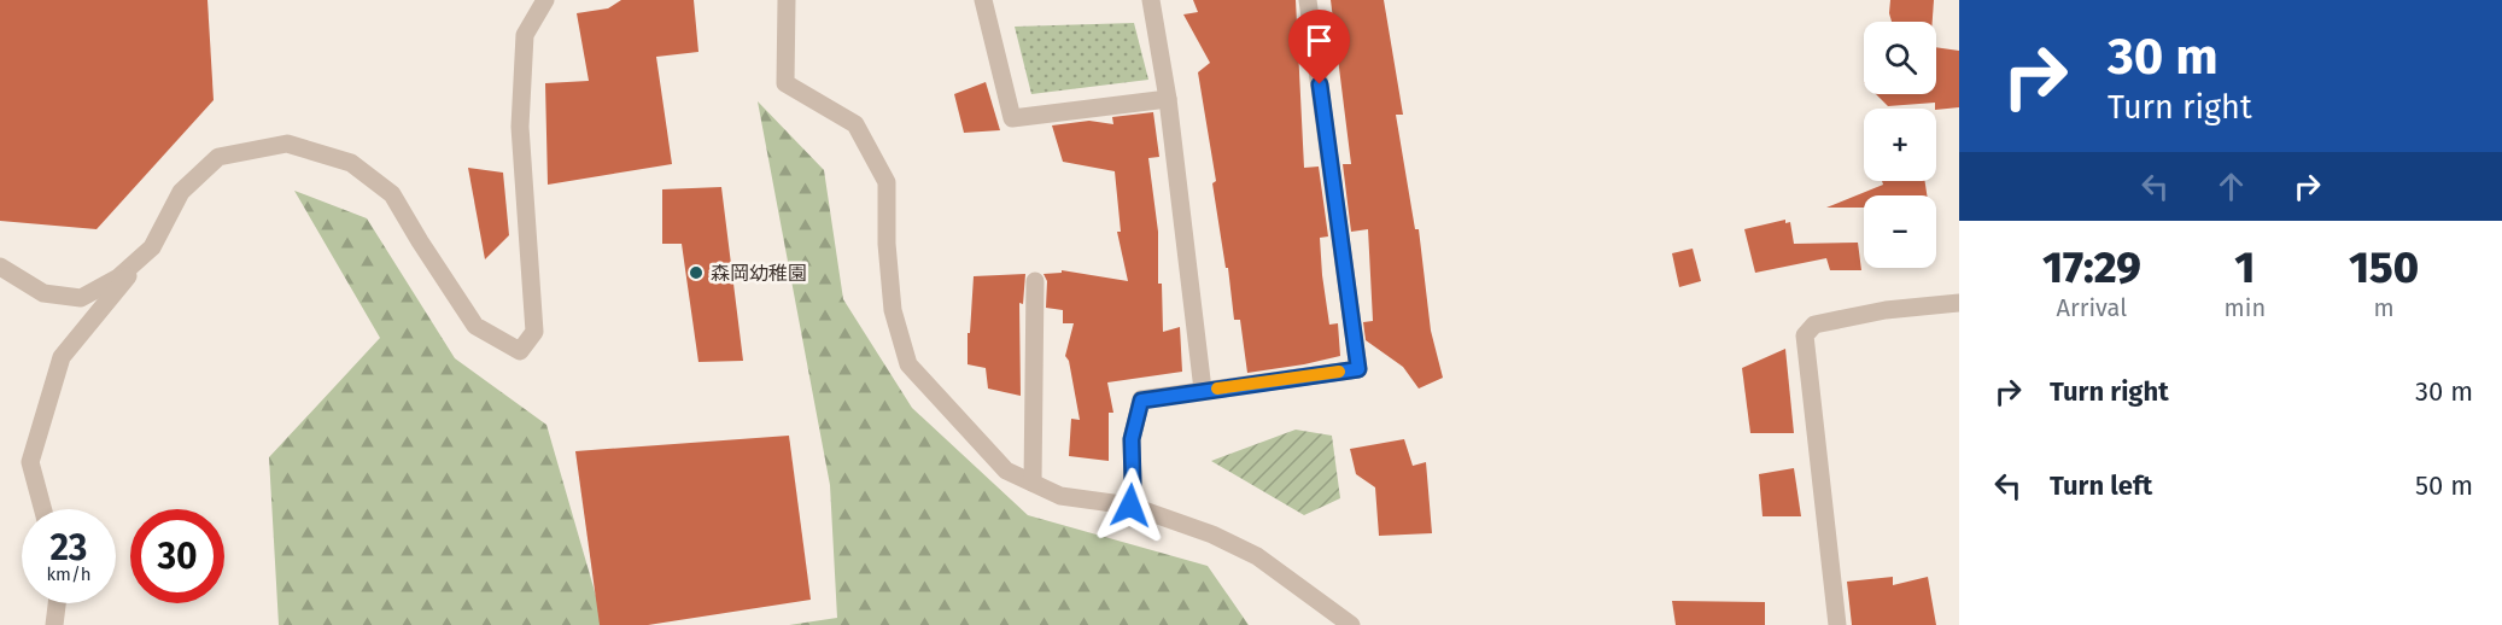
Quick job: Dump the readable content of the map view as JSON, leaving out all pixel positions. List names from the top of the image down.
{
  "places": ["森岡幼稚園"],
  "page": {
    "turn": ["30 m", "Turn right"],
    "map_buttons": ["+", "−"],
    "eta": [
      "17:29",
      "Arrival",
      "1",
      "min",
      "150",
      "m"
    ],
    "list": [
      {
        "name": "Turn right",
        "value": "30 m"
      },
      {
        "name": "Turn left",
        "value": "50 m"
      }
    ],
    "speed": "23 km/h",
    "limit": "30"
  }
}
